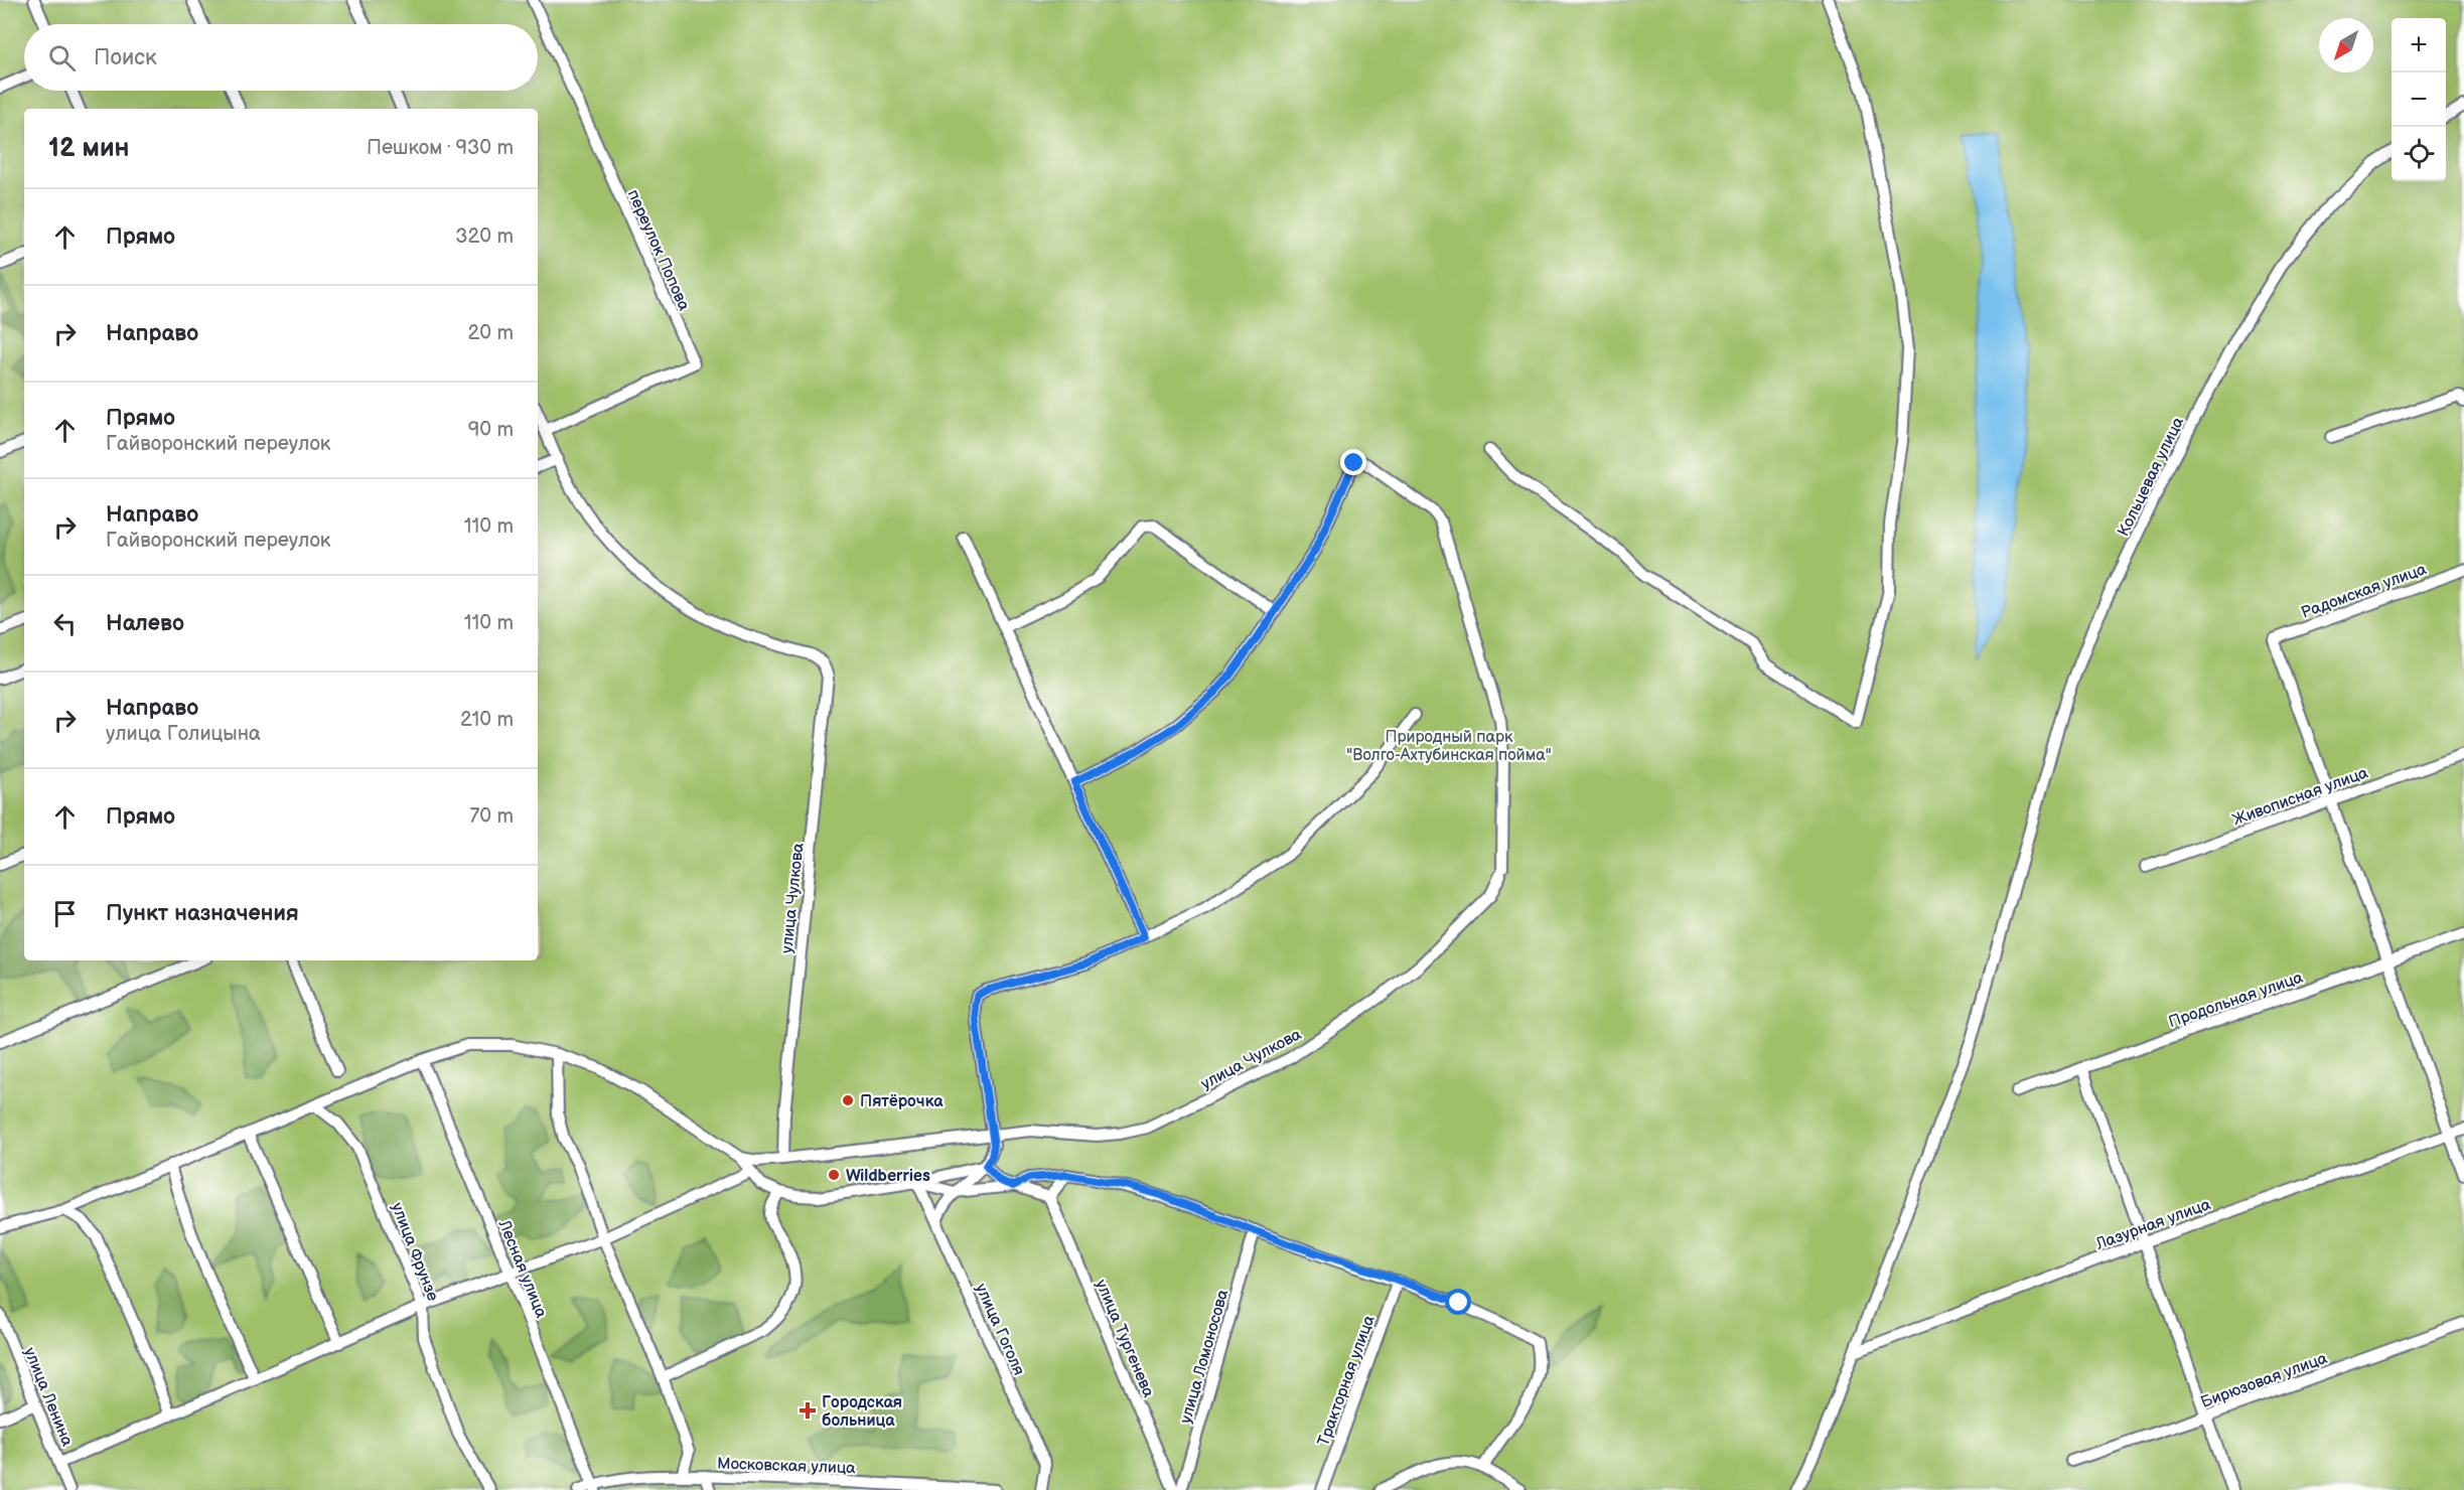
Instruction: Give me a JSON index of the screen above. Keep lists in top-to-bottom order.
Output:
{
  "streets": {
    "street": [
      "переулок Попова",
      "Кольцевая улица",
      "Радомская улица",
      "Живописная улица",
      "улица Чулкова",
      "Продольная улица",
      "Лазурная улица",
      "улица Фрунзе",
      "Лесная улица",
      "улица Гоголя",
      "улица Тургенева",
      "улица Ломоносова",
      "Бирюзовая улица",
      "Тракторная улица",
      "улица Ленина",
      "Московская улица"
    ]
  },
  "crossings": [
    ["Кольцевая улица", "Лазурная улица"],
    ["Радомская улица", "Живописная улица"],
    ["Лесная улица", "Московская улица"]
  ],
  "parks": ["Природный парк \"Волго-Ахтубинская пойма\""],
  "places": {
    "other": ["Пятёрочка", "Wildberries"],
    "health": ["Городская больница"]
  },
  "north": "bottom left",
  "page": {
    "map_buttons": ["+", "−"],
    "search": "Поиск",
    "heading": ["12 мин", "Пешком · 930 m"],
    "list": [
      ["Прямо", "320 m"],
      ["Направо", "20 m"],
      ["Прямо", "Гайворонский переулок", "90 m"],
      ["Направо", "Гайворонский переулок", "110 m"],
      ["Налево", "110 m"],
      ["Направо", "улица Голицына", "210 m"],
      ["Прямо", "70 m"],
      "Пункт назначения"
    ]
  }
}
